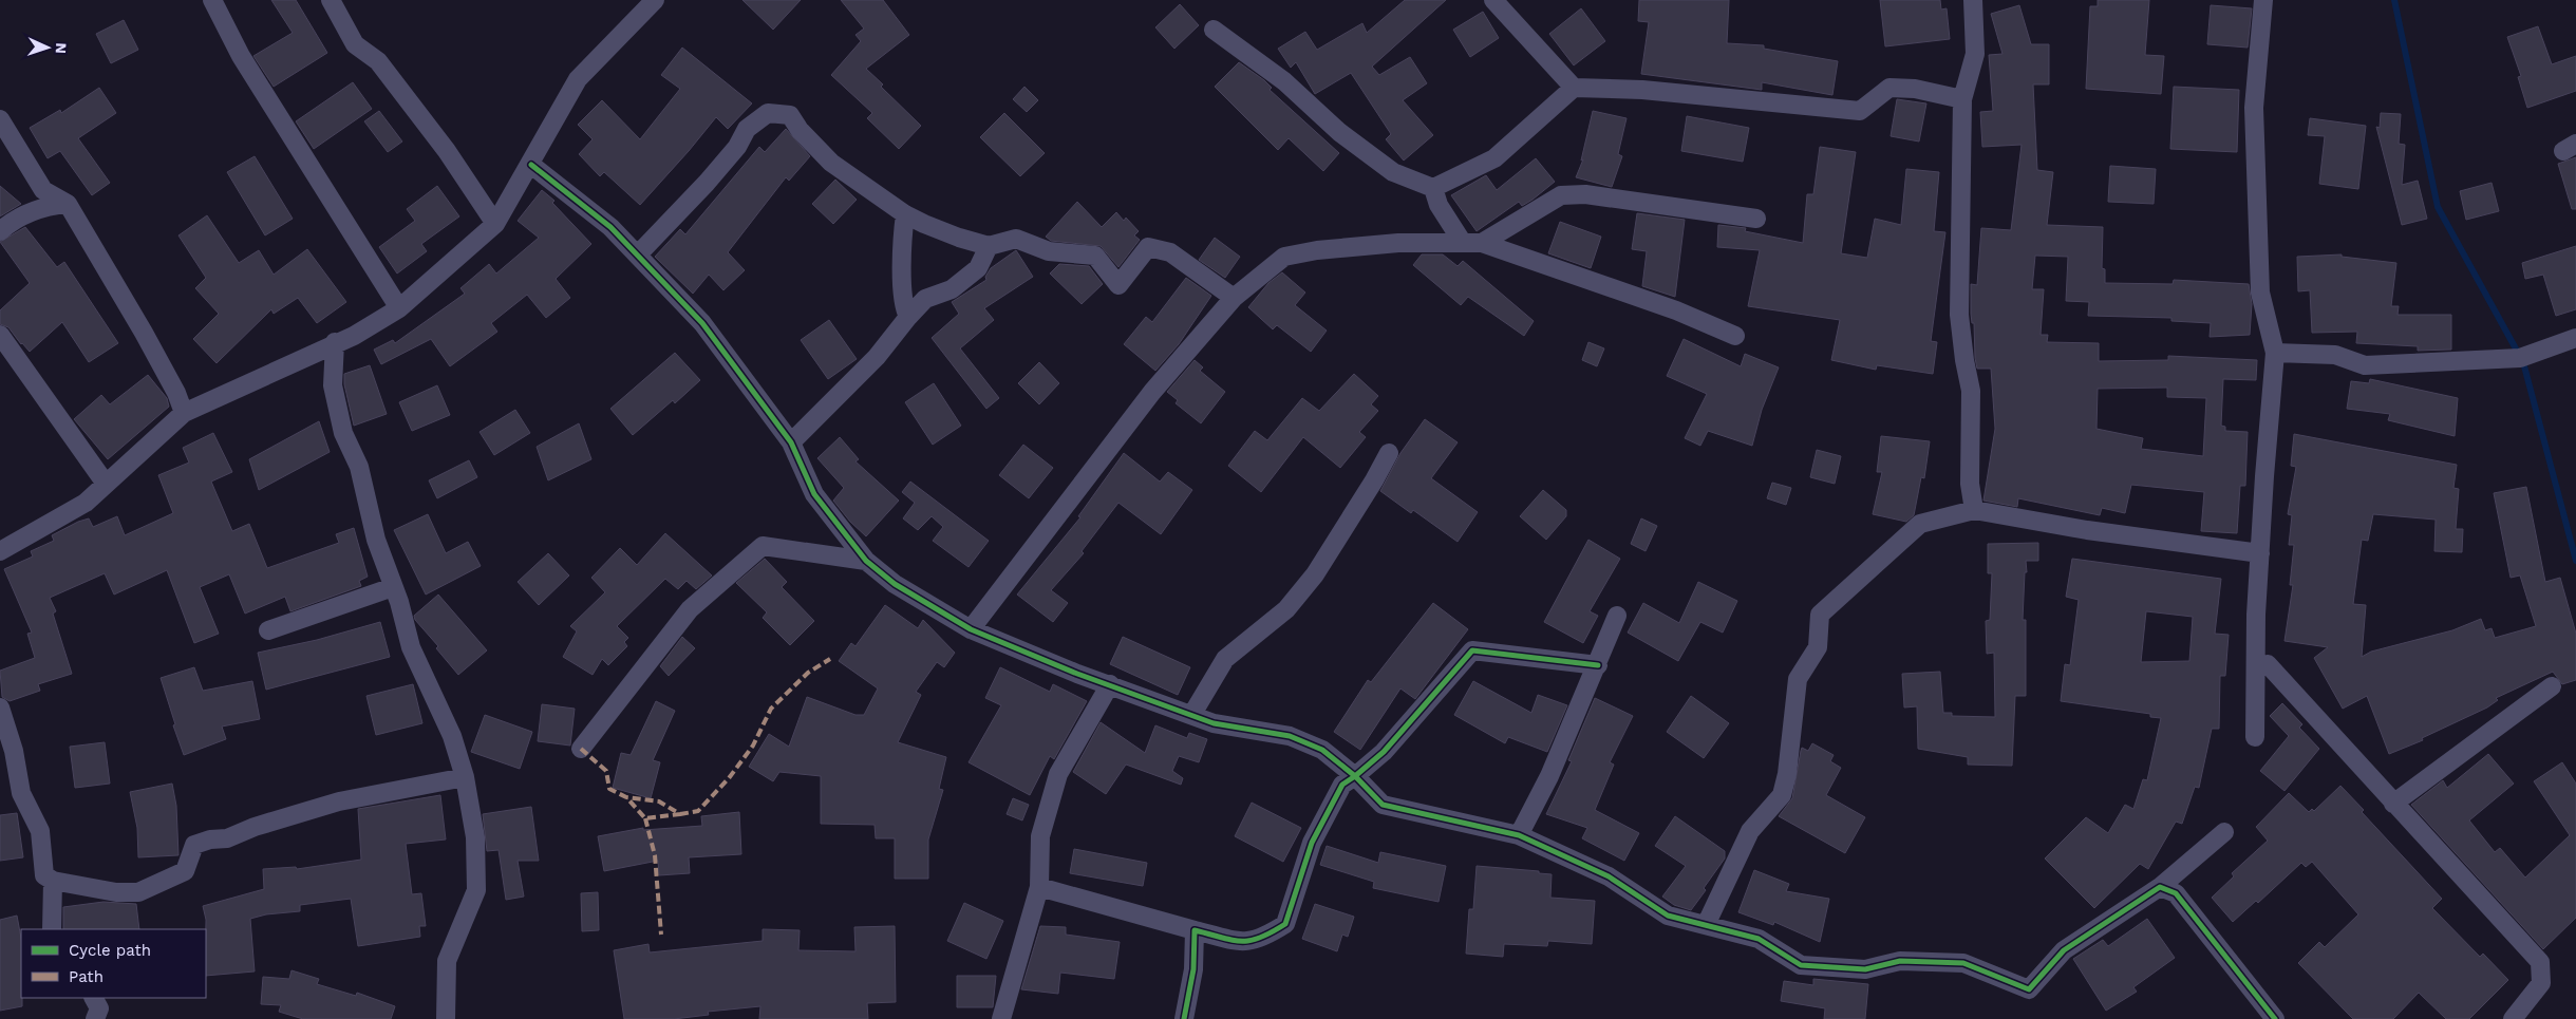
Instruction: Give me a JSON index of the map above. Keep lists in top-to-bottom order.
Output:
{
  "legend": ["Cycle path", "Path"],
  "north": "right"
}
